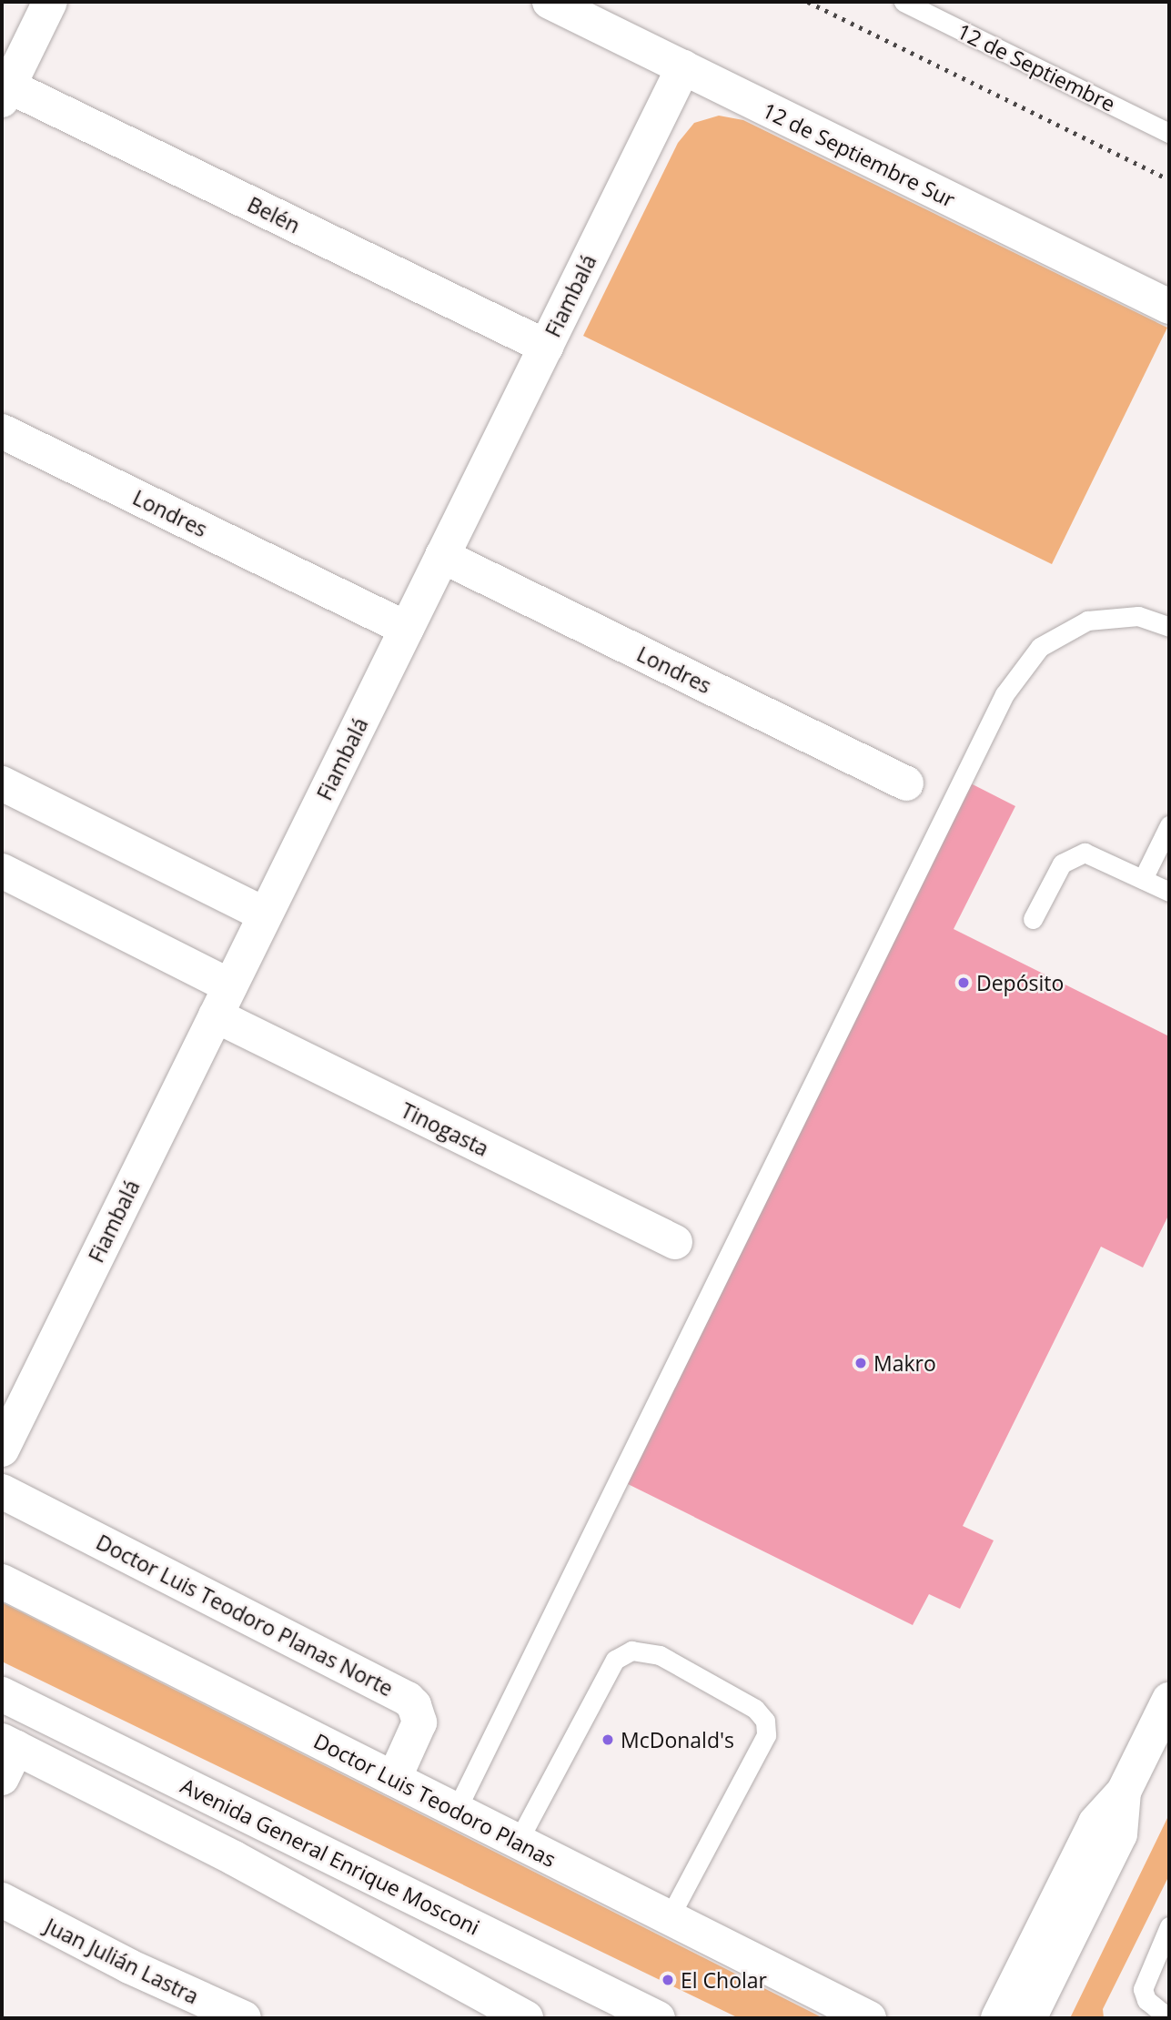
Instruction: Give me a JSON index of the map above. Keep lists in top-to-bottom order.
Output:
{
  "streets": {
    "main road": [
      "12 de Septiembre Sur",
      "Belén",
      "Fiambalá",
      "Londres",
      "Tinogasta",
      "Doctor Luis Teodoro Planas Norte",
      "Doctor Luis Teodoro Planas",
      "Avenida General Enrique Mosconi",
      "Juan Julián Lastra"
    ],
    "lane": ["12 de Septiembre"]
  },
  "crossings": [
    ["12 de Septiembre Sur", "Fiambalá"],
    ["Belén", "Fiambalá"],
    ["Fiambalá", "Londres"],
    ["Fiambalá", "Tinogasta"],
    ["Doctor Luis Teodoro Planas Norte", "Doctor Luis Teodoro Planas"]
  ],
  "places": [
    "Depósito",
    "Makro",
    "McDonald's",
    "El Cholar"
  ]
}
